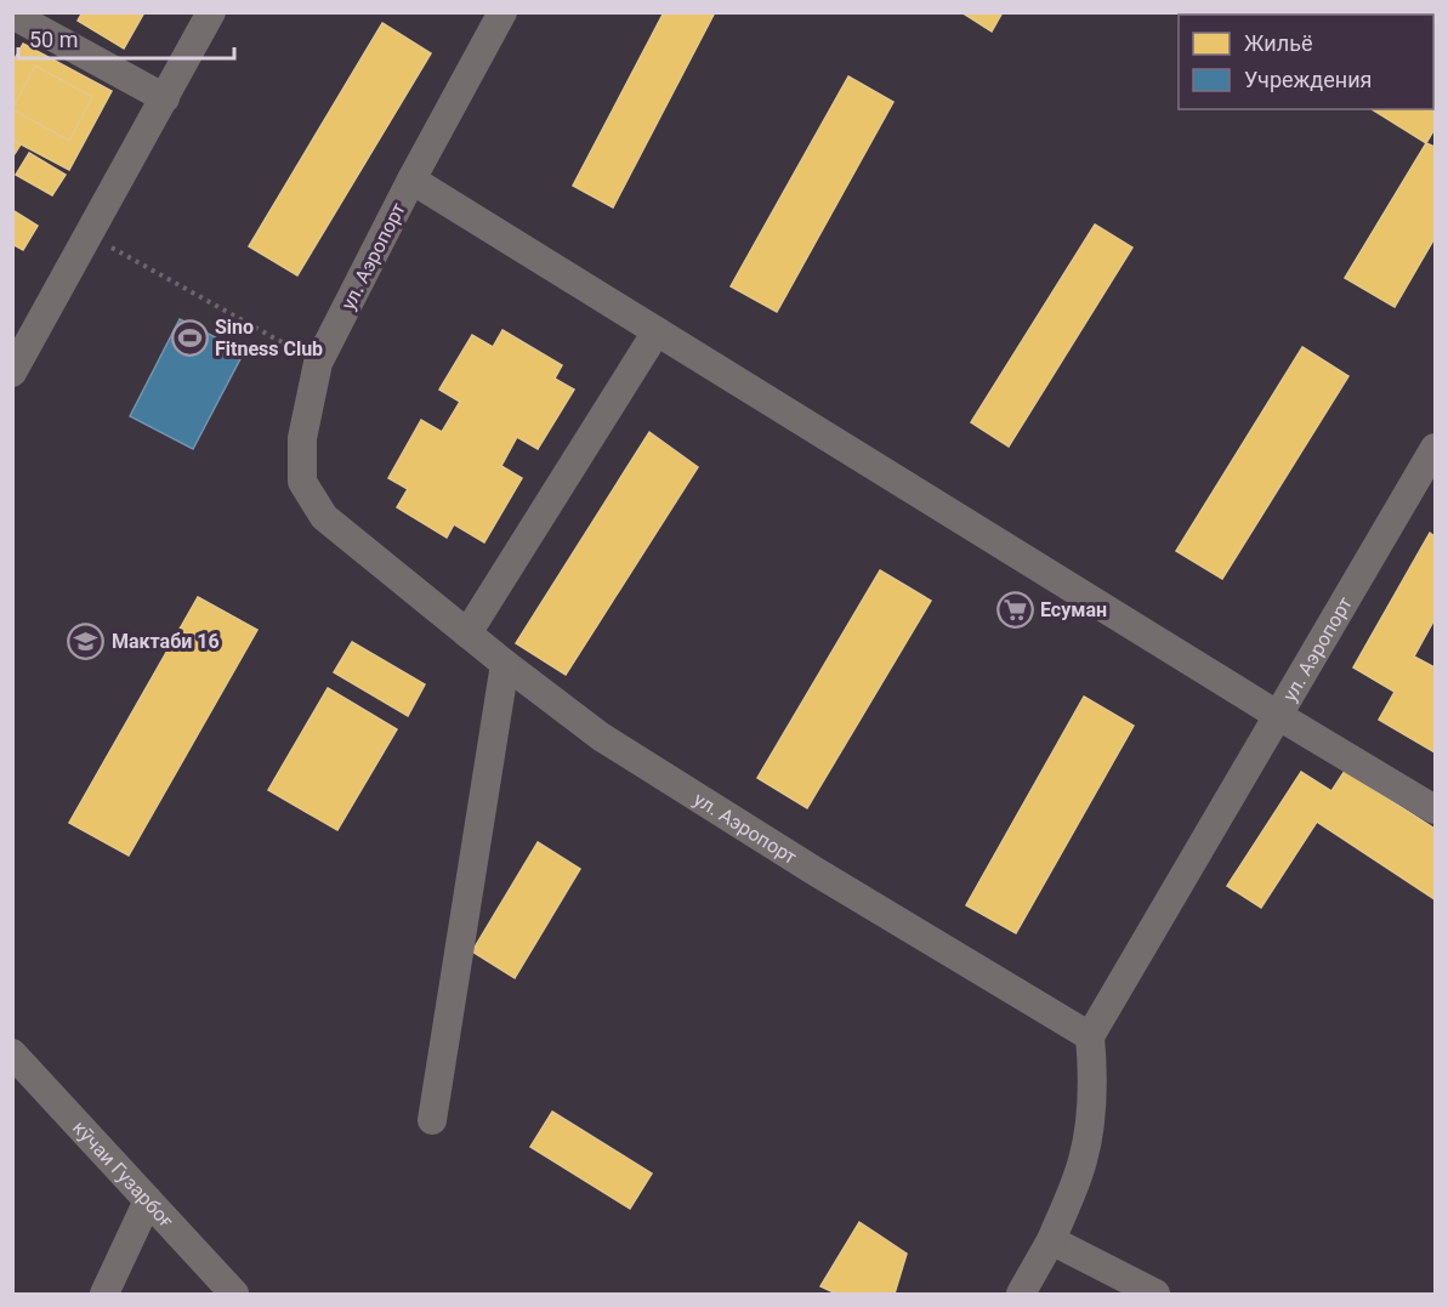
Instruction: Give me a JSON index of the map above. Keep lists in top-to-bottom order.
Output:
{
  "streets": {
    "street": ["ул. Аэропорт", "кӯчаи Гузарбоғ"]
  },
  "places": {
    "sports": ["Sino Fitness Club"],
    "supermarket": ["Есуман"],
    "school or university": ["Мактаби 16"]
  },
  "legend": ["Жильё", "Учреждения"],
  "scale_bar": "50 m"
}
